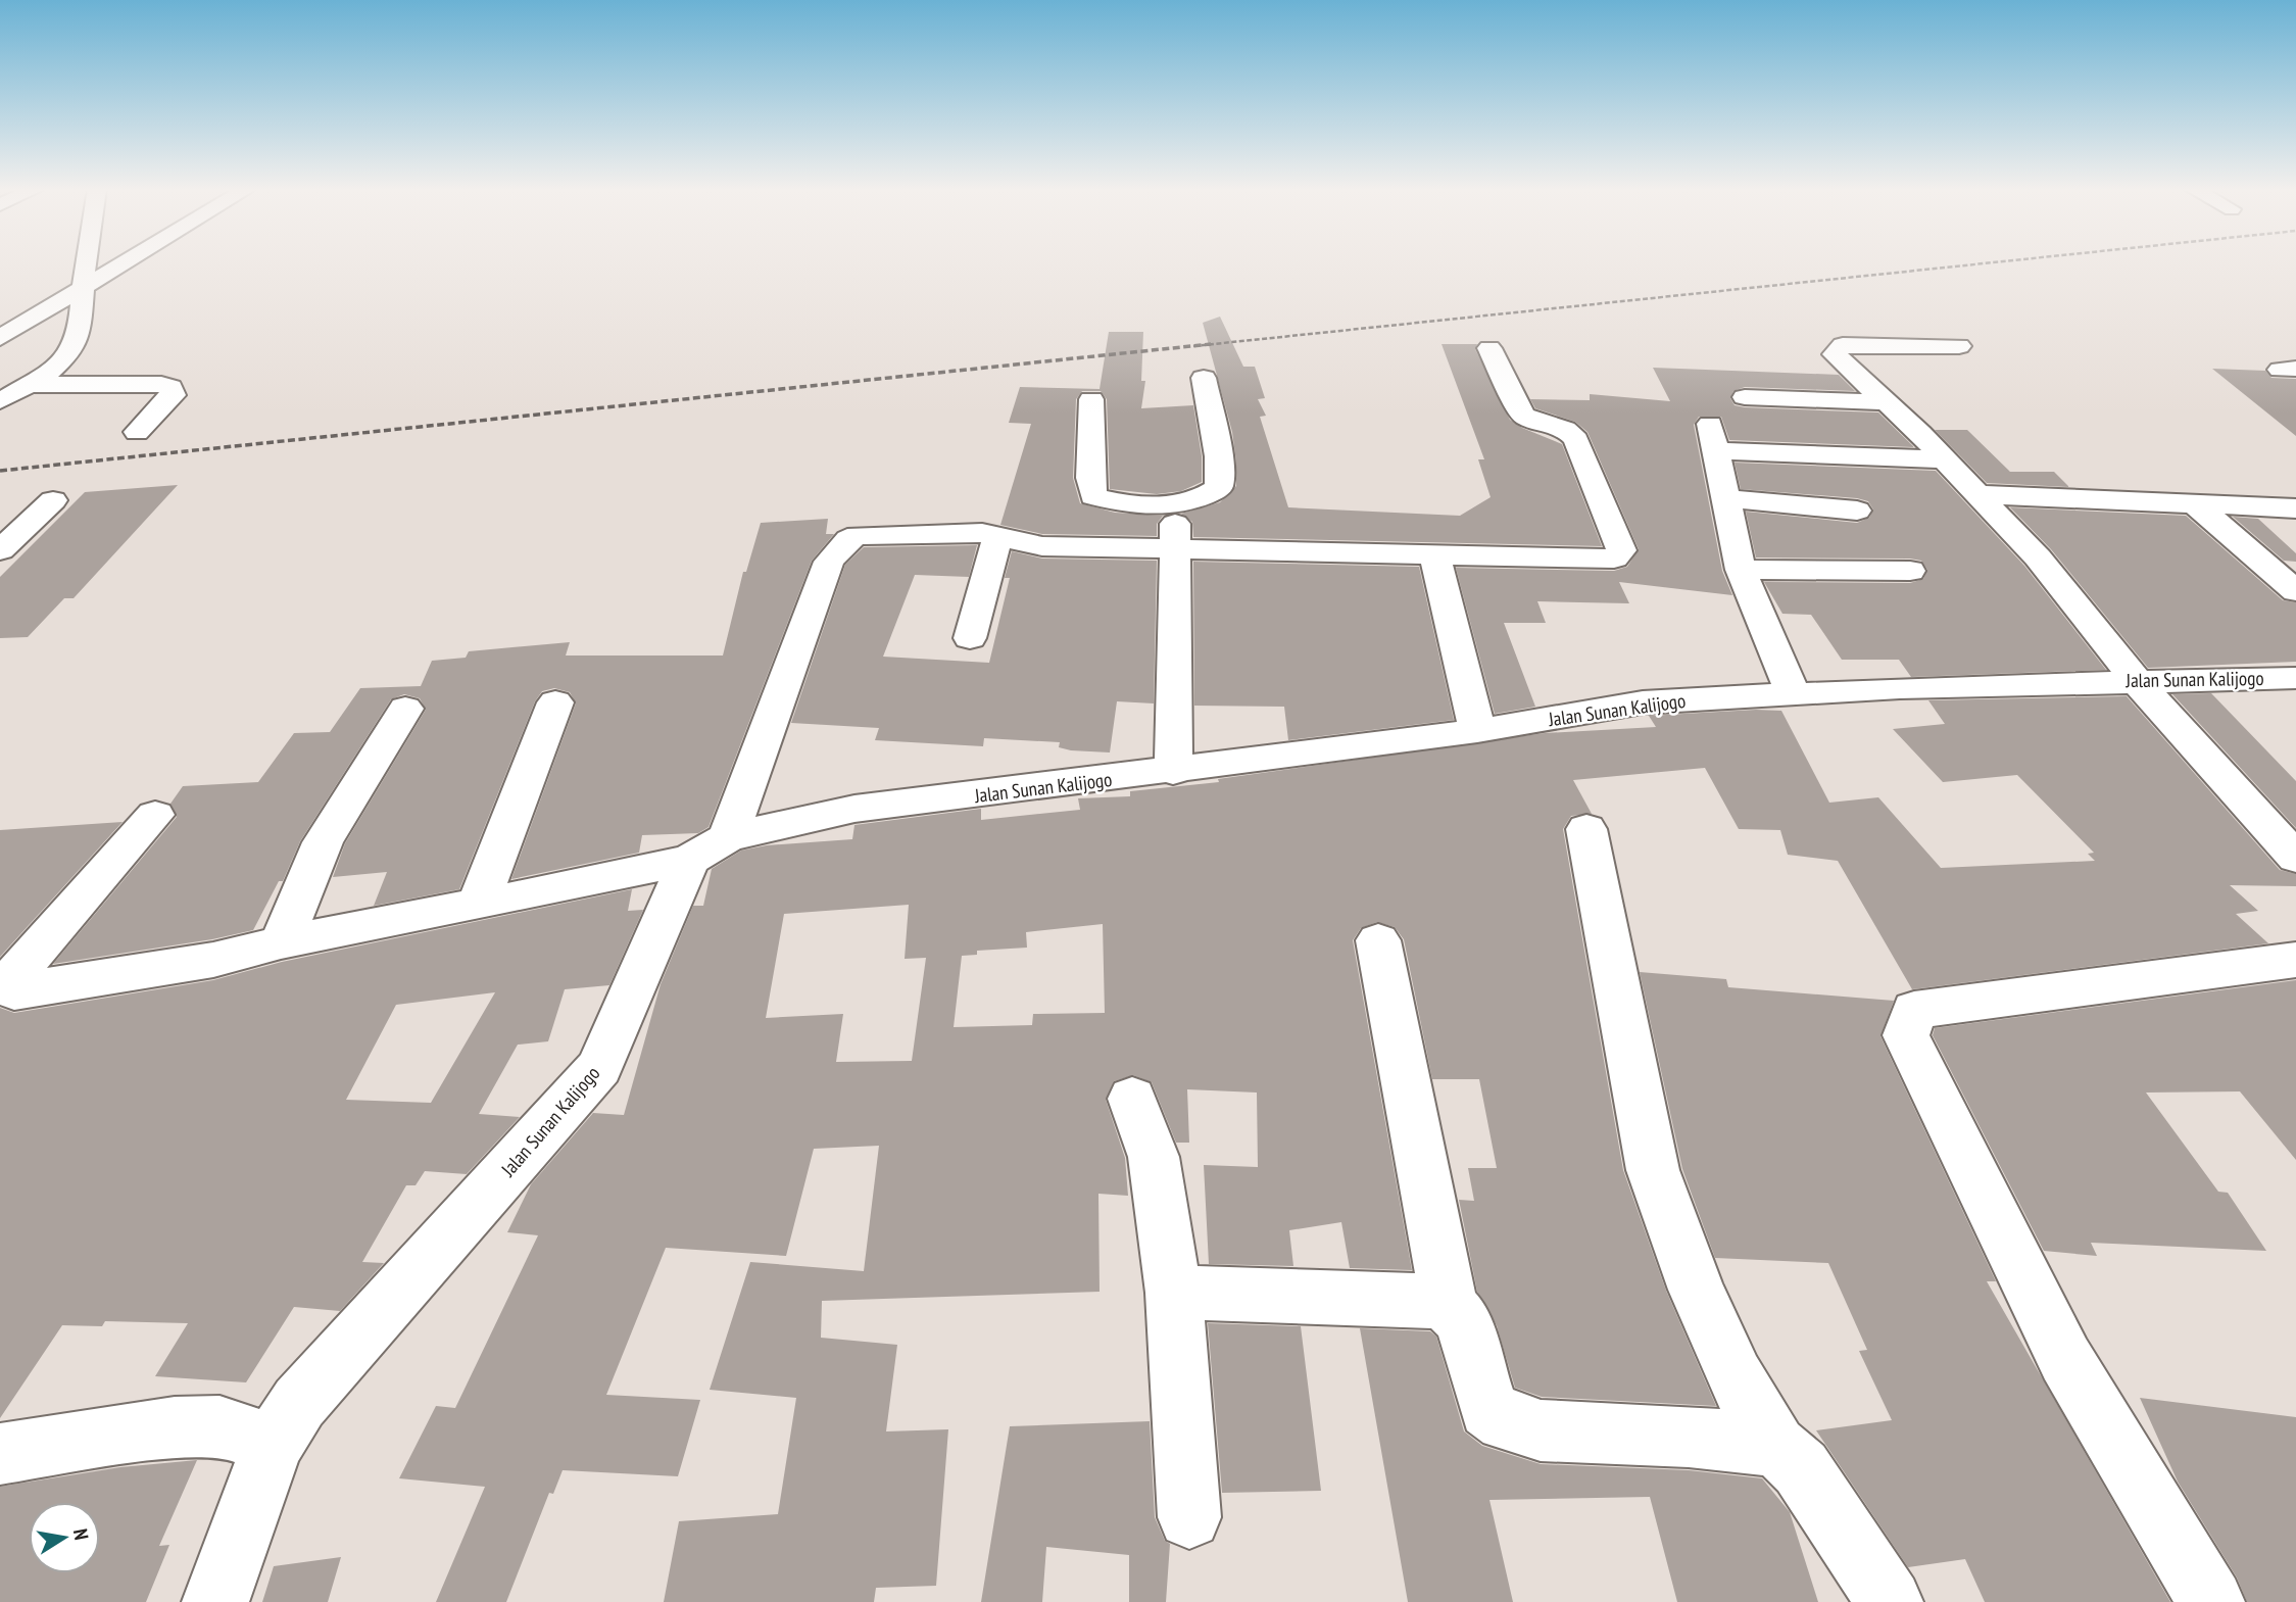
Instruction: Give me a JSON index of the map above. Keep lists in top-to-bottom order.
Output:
{
  "streets": {
    "street": ["Jalan Sunan Kalijogo"]
  },
  "north": "right"
}
